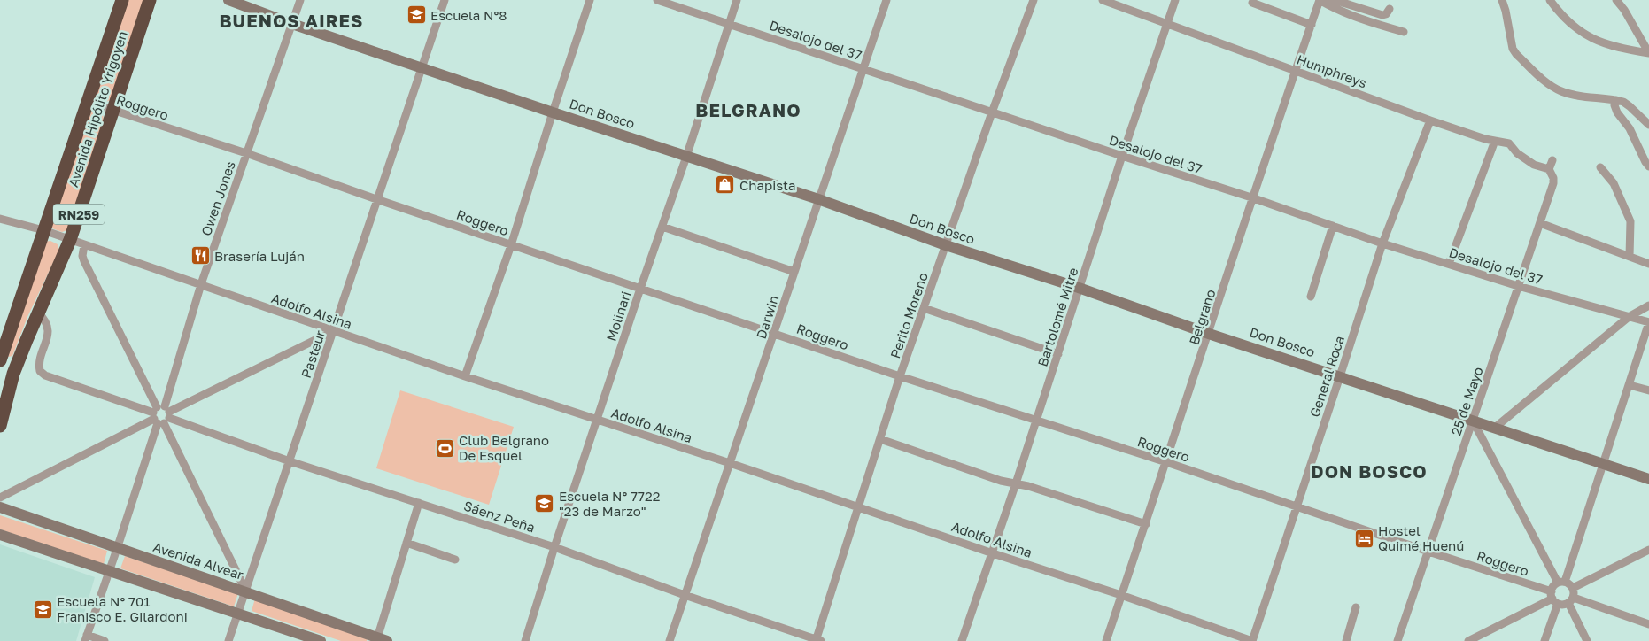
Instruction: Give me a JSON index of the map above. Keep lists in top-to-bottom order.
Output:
{
  "streets": {
    "highway": ["Avenida Hipólito Yrigoyen", "RN259"],
    "street": [
      "Desalojo del 37",
      "Humphreys",
      "Roggero",
      "Don Bosco",
      "Owen Jones",
      "Adolfo Alsina",
      "Perito Moreno",
      "Molinari",
      "Darwin",
      "Bartolomé Mitre",
      "Belgrano",
      "Pasteur",
      "General Roca",
      "25 de Mayo",
      "Sáenz Peña",
      "Avenida Alvear"
    ]
  },
  "crossings": [
    ["Desalojo del 37", "Perito Moreno"],
    ["Desalojo del 37", "Molinari"],
    ["Desalojo del 37", "Darwin"],
    ["Desalojo del 37", "Bartolomé Mitre"],
    ["Desalojo del 37", "Belgrano"],
    ["Desalojo del 37", "General Roca"],
    ["Desalojo del 37", "25 de Mayo"],
    ["Humphreys", "Bartolomé Mitre"],
    ["Humphreys", "Belgrano"],
    ["Humphreys", "General Roca"],
    ["Humphreys", "25 de Mayo"],
    ["Roggero", "Avenida Hipólito Yrigoyen"],
    ["Roggero", "Owen Jones"],
    ["Roggero", "Perito Moreno"],
    ["Roggero", "Molinari"],
    ["Roggero", "Darwin"],
    ["Roggero", "Bartolomé Mitre"],
    ["Roggero", "Belgrano"],
    ["Roggero", "Pasteur"],
    ["Roggero", "General Roca"],
    ["Roggero", "25 de Mayo"],
    ["Avenida Hipólito Yrigoyen", "Adolfo Alsina"],
    ["Avenida Hipólito Yrigoyen", "Sáenz Peña"],
    ["Don Bosco", "Owen Jones"],
    ["Don Bosco", "Perito Moreno"],
    ["Don Bosco", "Molinari"],
    ["Don Bosco", "Darwin"],
    ["Don Bosco", "Bartolomé Mitre"],
    ["Don Bosco", "Belgrano"],
    ["Don Bosco", "Pasteur"],
    ["Don Bosco", "General Roca"],
    ["Don Bosco", "25 de Mayo"],
    ["Owen Jones", "Adolfo Alsina"],
    ["Owen Jones", "Sáenz Peña"],
    ["Owen Jones", "Avenida Alvear"],
    ["Adolfo Alsina", "Perito Moreno"],
    ["Adolfo Alsina", "Molinari"],
    ["Adolfo Alsina", "Darwin"],
    ["Adolfo Alsina", "Bartolomé Mitre"],
    ["Adolfo Alsina", "Belgrano"],
    ["Adolfo Alsina", "Pasteur"],
    ["Adolfo Alsina", "General Roca"],
    ["Perito Moreno", "Sáenz Peña"],
    ["Molinari", "Sáenz Peña"],
    ["Darwin", "Sáenz Peña"],
    ["Pasteur", "Sáenz Peña"],
    ["Pasteur", "Avenida Alvear"]
  ],
  "districts": ["BUENOS AIRES", "BELGRANO", "DON BOSCO"],
  "places": {
    "school or university": ["Escuela N°8", "Escuela N° 7722 \"23 de Marzo\"", "Escuela N° 701 Franisco E. Gilardoni"],
    "shop": ["Chapista"],
    "restaurant": ["Brasería Luján"],
    "sports": ["Club Belgrano De Esquel"],
    "hotel": ["Hostel Quimé Huenú"]
  }
}
